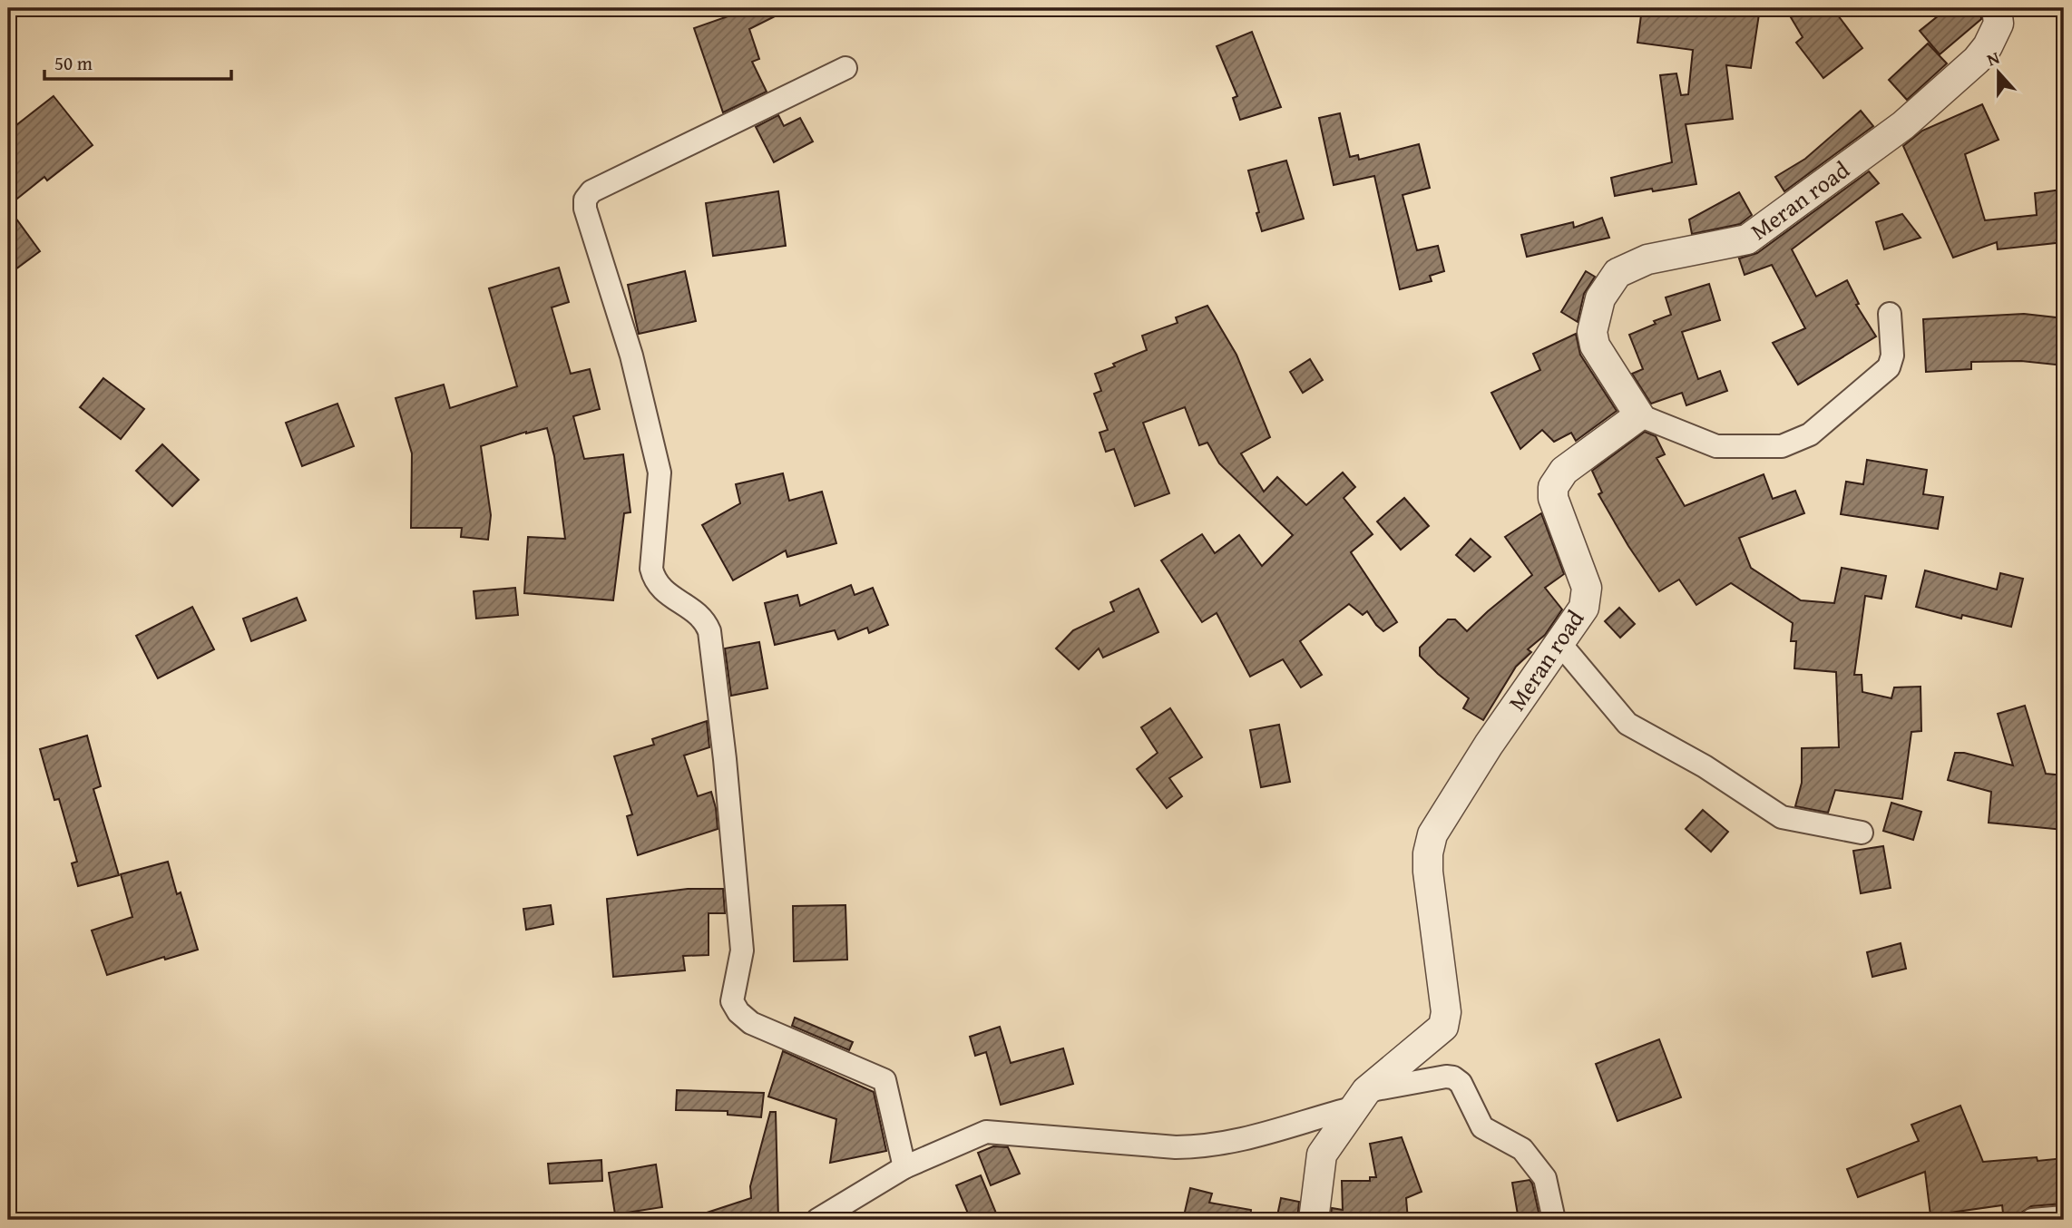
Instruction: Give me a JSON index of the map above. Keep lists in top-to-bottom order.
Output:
{
  "streets": {
    "street": ["Meran road"]
  },
  "scale_bar": "50 m",
  "north": "top"
}
